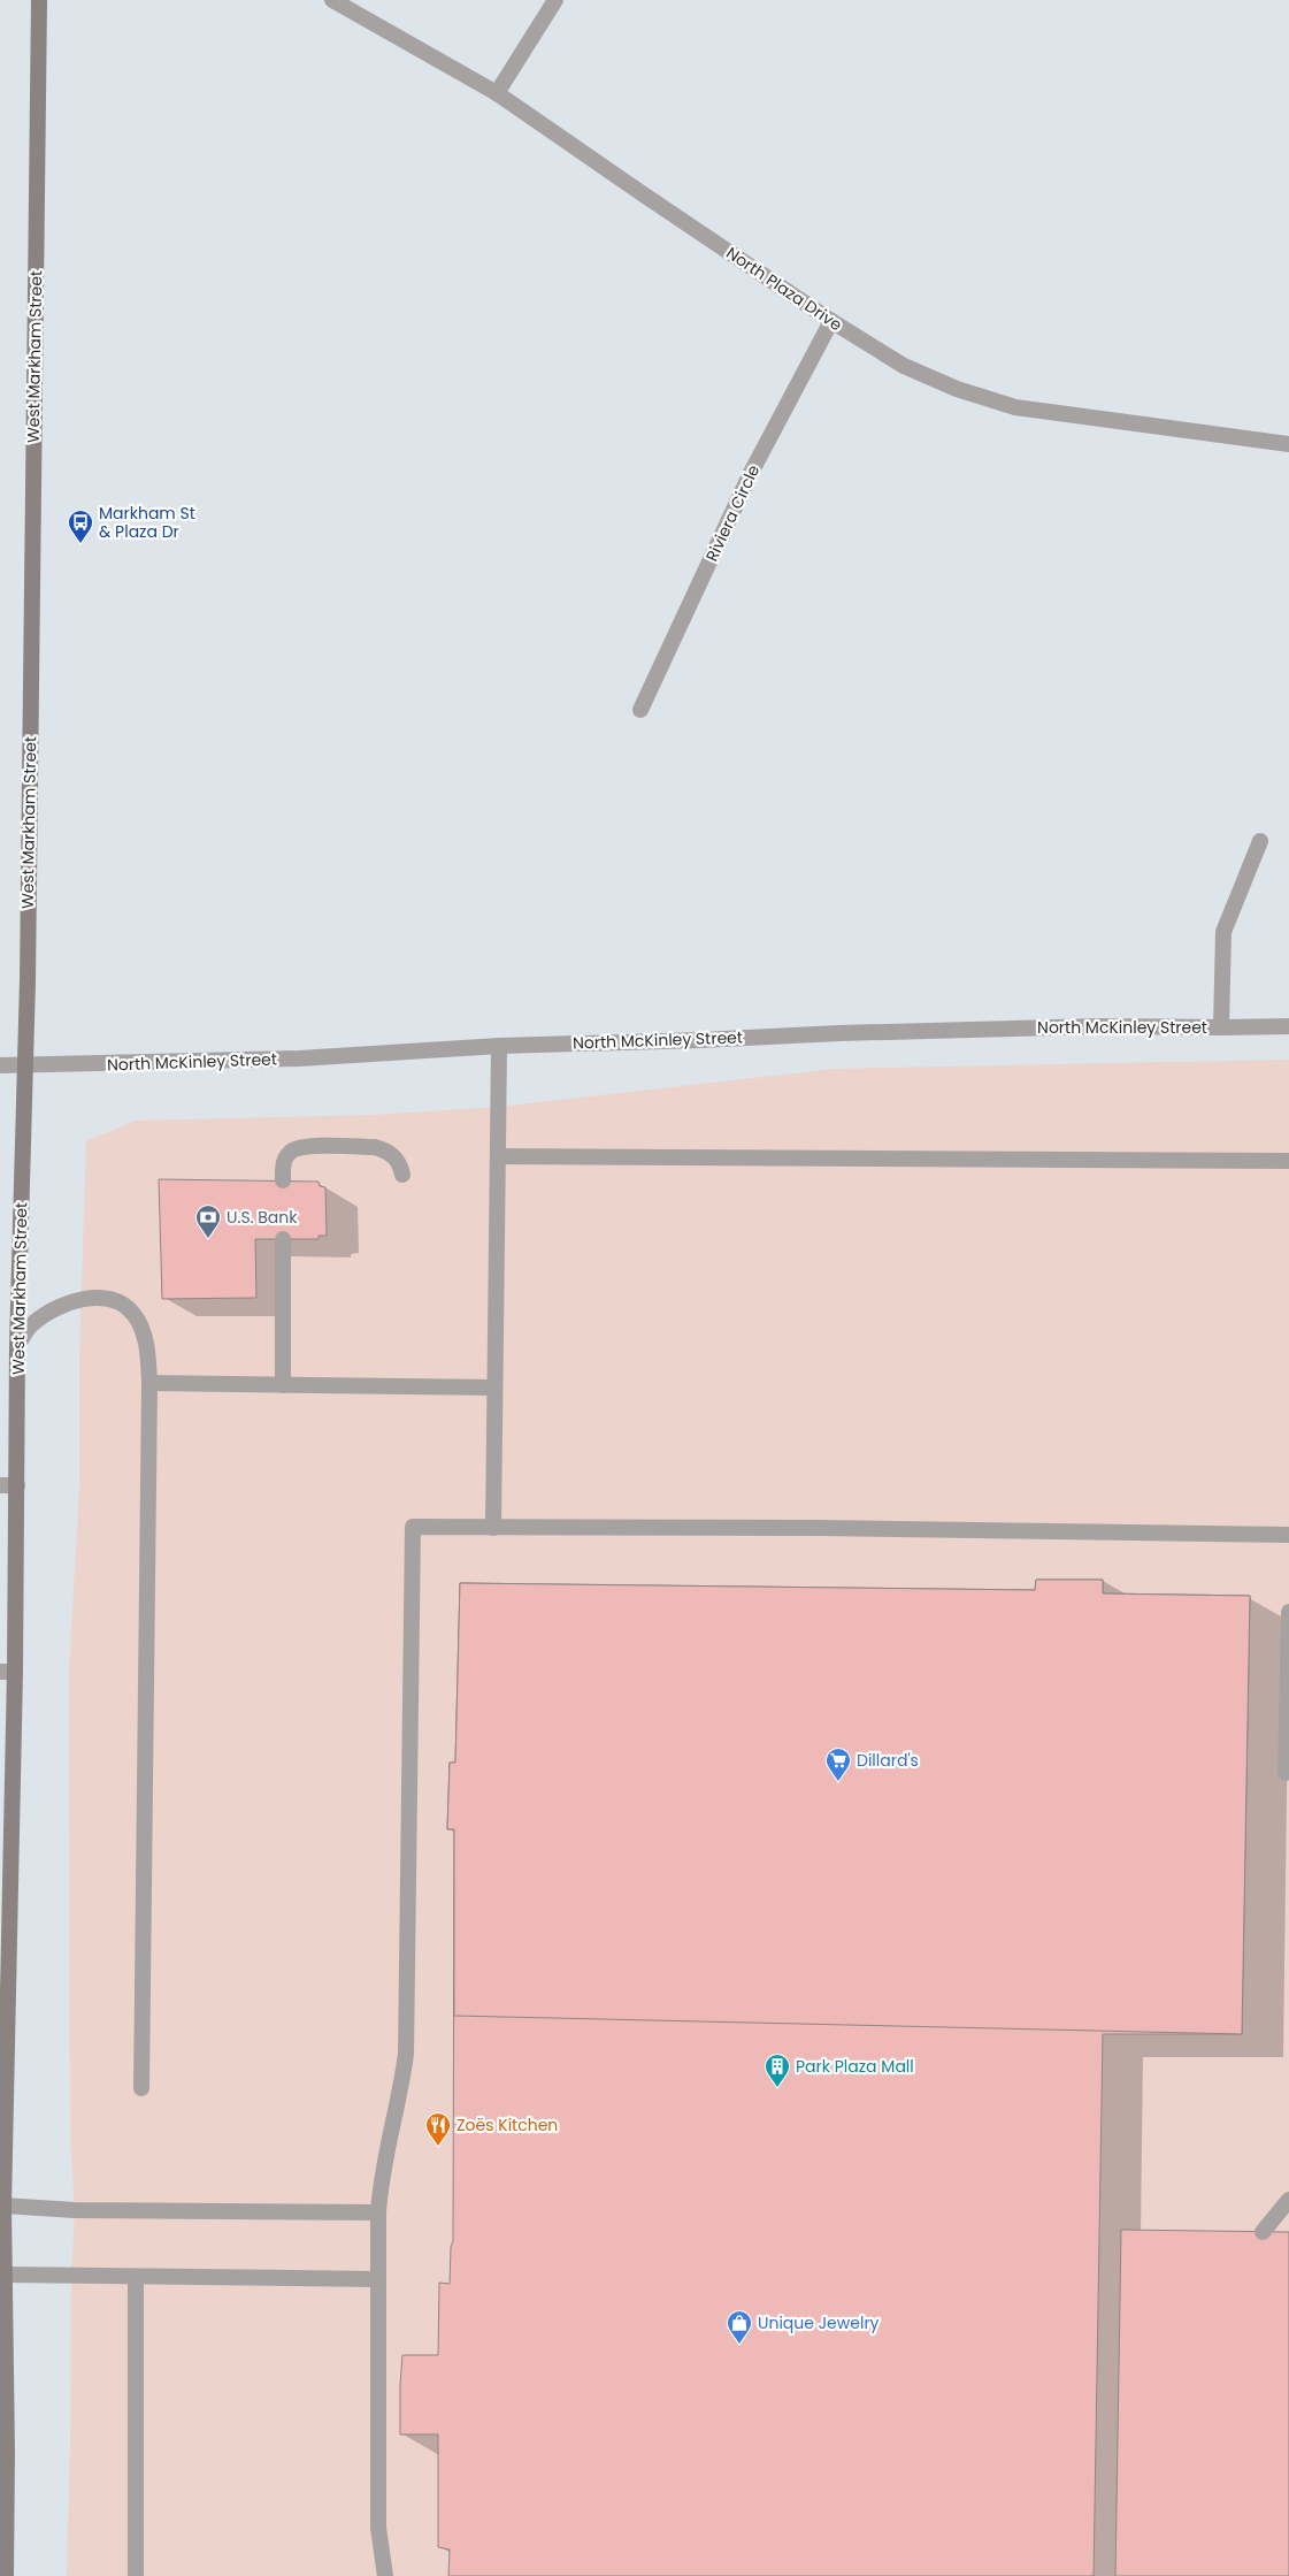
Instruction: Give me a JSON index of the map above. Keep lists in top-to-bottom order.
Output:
{
  "streets": {
    "main road": ["West Markham Street"],
    "street": ["North Plaza Drive", "Riviera Circle", "North McKinley Street"]
  },
  "crossings": [
    ["North Plaza Drive", "Riviera Circle"],
    ["West Markham Street", "North McKinley Street"]
  ],
  "places": {
    "bus stop": ["Markham St & Plaza Dr"],
    "bank": ["U.S. Bank"],
    "supermarket": ["Dillard's"],
    "building": ["Park Plaza Mall"],
    "restaurant": ["Zoës Kitchen"],
    "shop": ["Unique Jewelry"]
  }
}
